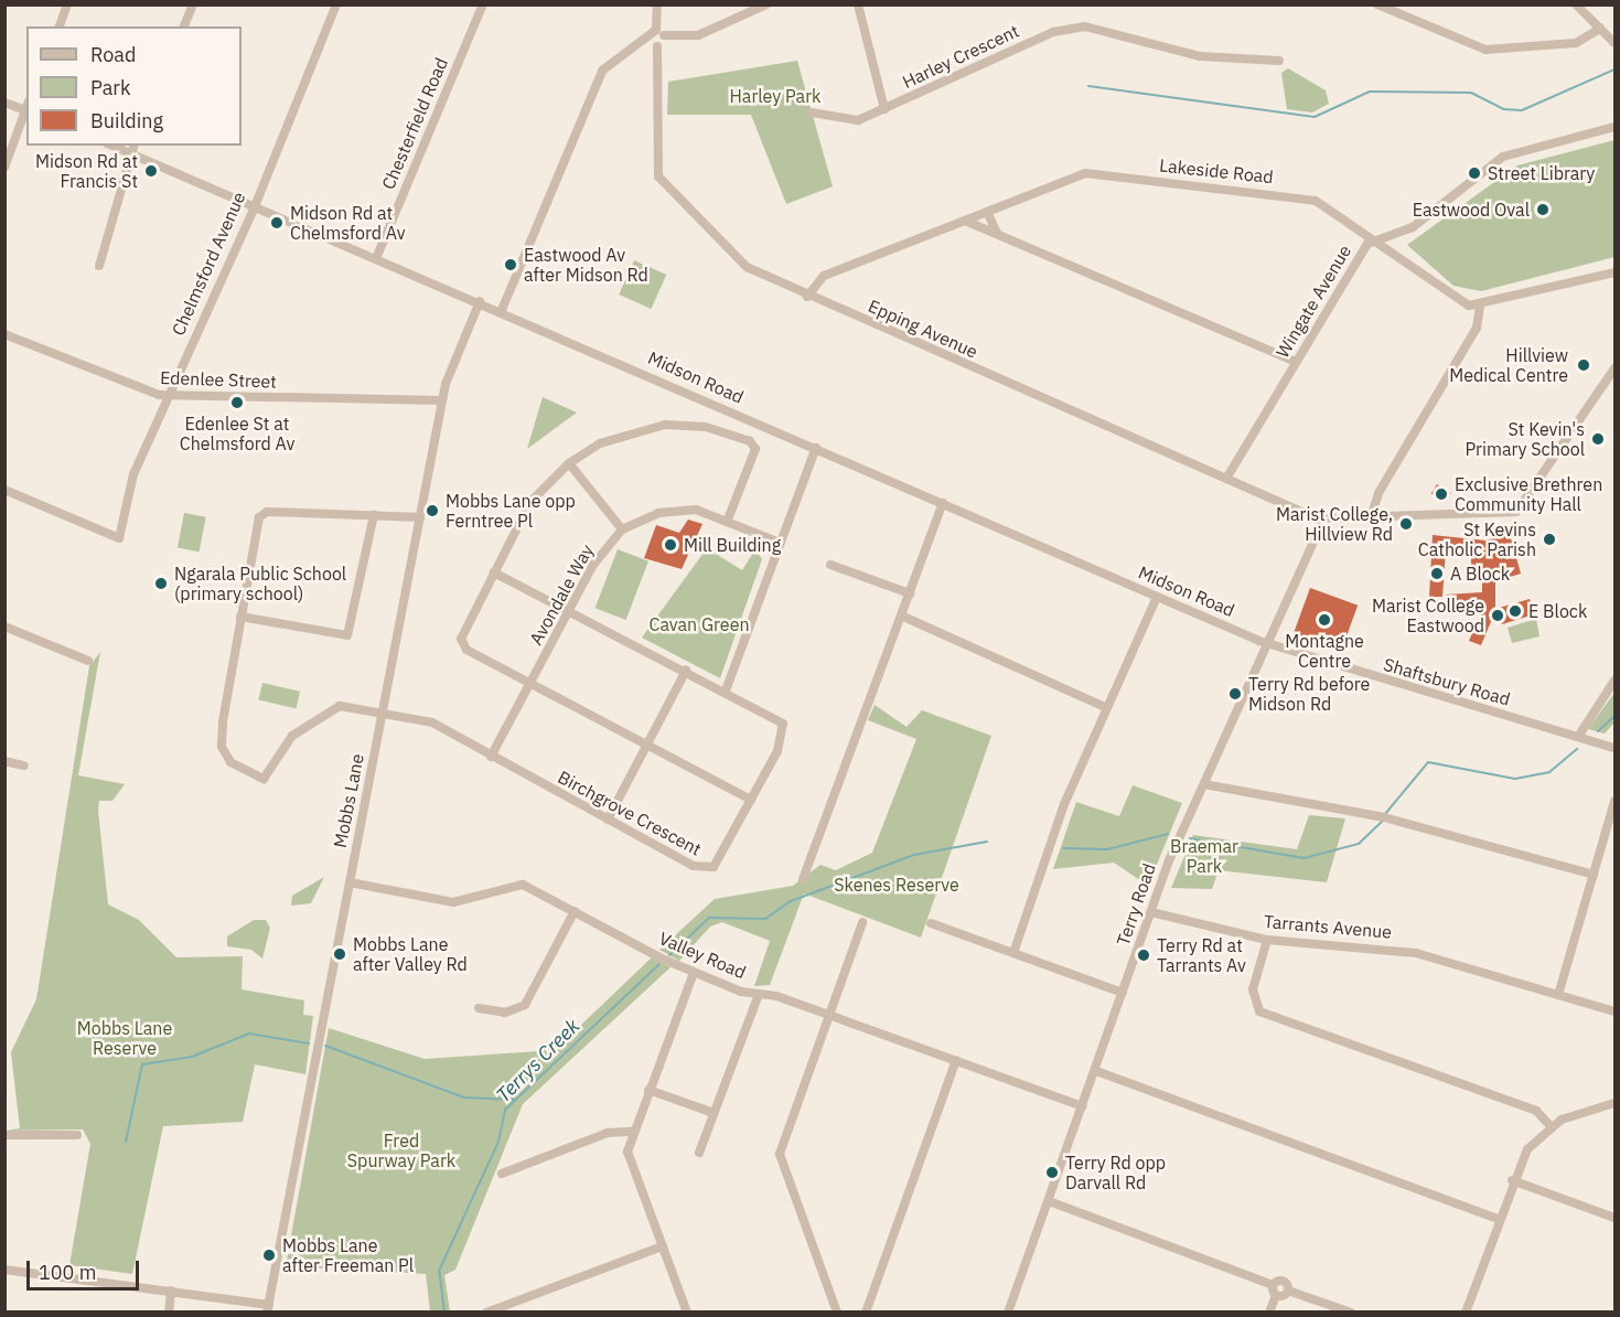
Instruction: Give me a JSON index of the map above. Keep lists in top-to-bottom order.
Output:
{
  "streets": {
    "street": [
      "Harley Crescent",
      "Chesterfield Road",
      "Lakeside Road",
      "Chelmsford Avenue",
      "Wingate Avenue",
      "Epping Avenue",
      "Midson Road",
      "Edenlee Street",
      "Avondale Way",
      "Shaftsbury Road",
      "Mobbs Lane",
      "Birchgrove Crescent",
      "Terry Road",
      "Tarrants Avenue",
      "Valley Road"
    ]
  },
  "crossings": [
    ["Chesterfield Road", "Midson Road"],
    ["Lakeside Road", "Wingate Avenue"],
    ["Lakeside Road", "Epping Avenue"],
    ["Chelmsford Avenue", "Midson Road"],
    ["Chelmsford Avenue", "Edenlee Street"],
    ["Wingate Avenue", "Epping Avenue"],
    ["Epping Avenue", "Terry Road"],
    ["Midson Road", "Shaftsbury Road"],
    ["Midson Road", "Mobbs Lane"],
    ["Midson Road", "Terry Road"],
    ["Edenlee Street", "Mobbs Lane"],
    ["Avondale Way", "Birchgrove Crescent"],
    ["Shaftsbury Road", "Terry Road"],
    ["Mobbs Lane", "Birchgrove Crescent"],
    ["Mobbs Lane", "Valley Road"],
    ["Terry Road", "Tarrants Avenue"],
    ["Terry Road", "Valley Road"]
  ],
  "water": ["Terrys Creek"],
  "parks": [
    "Harley Park",
    "Cavan Green",
    "Braemar Park",
    "Skenes Reserve",
    "Mobbs Lane Reserve",
    "Fred Spurway Park"
  ],
  "places": [
    "Midson Rd at Francis St",
    "Street Library",
    "Eastwood Oval",
    "Midson Rd at Chelmsford Av",
    "Eastwood Av after Midson Rd",
    "Hillview Medical Centre",
    "Edenlee St at Chelmsford Av",
    "St Kevin's Primary School",
    "Exclusive Brethren Community Hall",
    "Mobbs Lane opp Ferntree Pl",
    "Marist College, Hillview Rd",
    "St Kevins Catholic Parish",
    "Mill Building",
    "A Block",
    "Ngarala Public School (primary school)",
    "E Block",
    "Marist College Eastwood",
    "Montagne Centre",
    "Terry Rd before Midson Rd",
    "Mobbs Lane after Valley Rd",
    "Terry Rd at Tarrants Av",
    "Terry Rd opp Darvall Rd",
    "Mobbs Lane after Freeman Pl"
  ],
  "legend": ["Road", "Park", "Building"],
  "scale_bar": "100 m"
}
